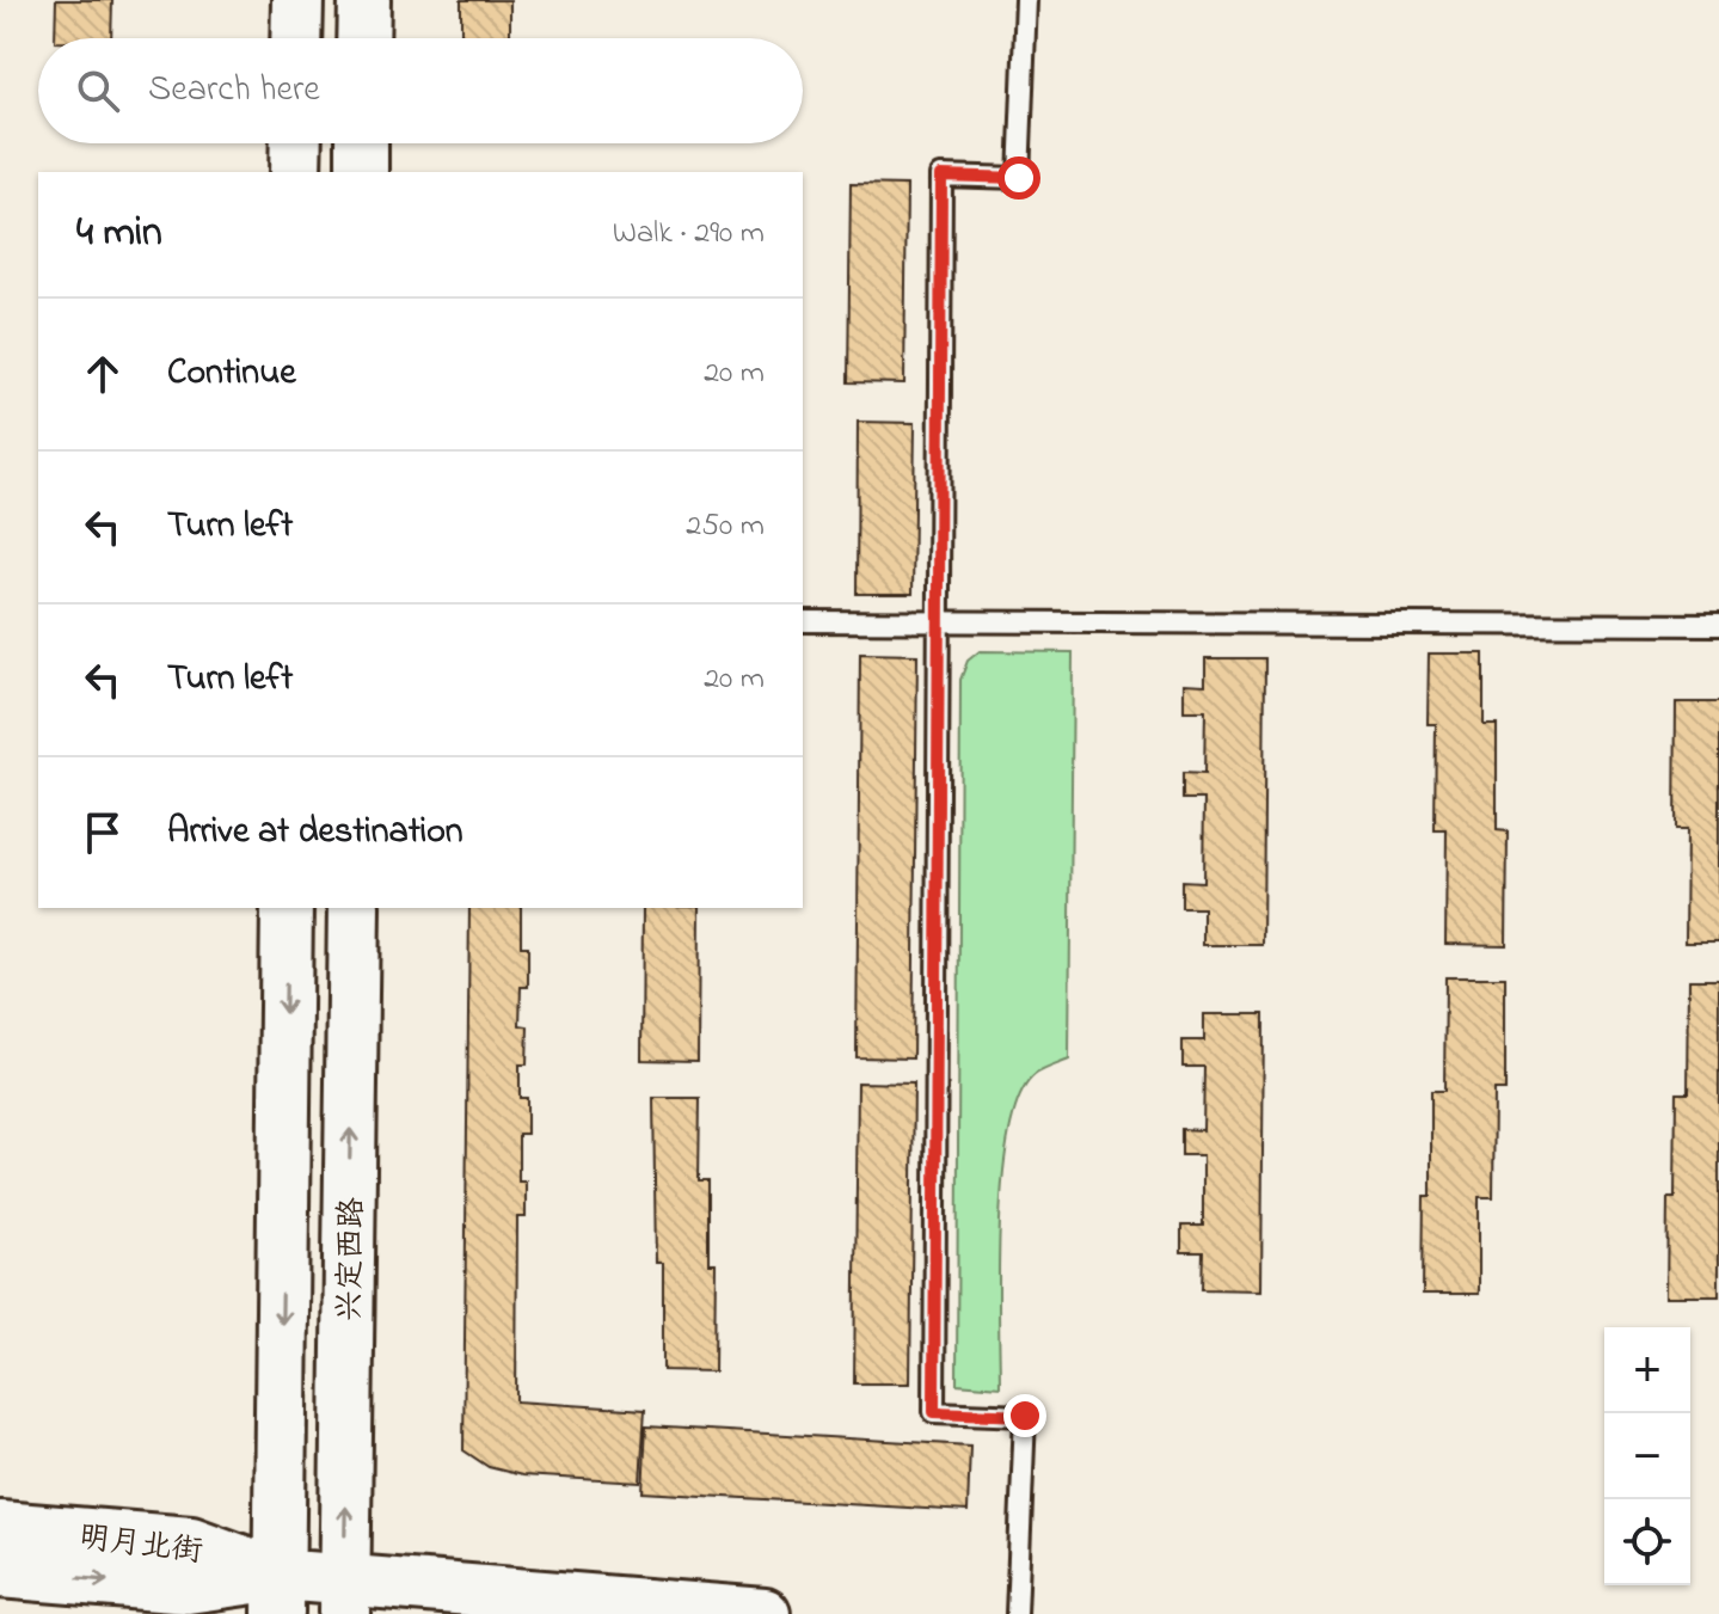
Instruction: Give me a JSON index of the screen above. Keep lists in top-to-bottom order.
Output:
{
  "streets": {
    "main road": ["兴定西路", "明月北街"]
  },
  "crossings": [
    ["兴定西路", "明月北街"]
  ],
  "page": {
    "search": "Search here",
    "heading": ["4 min", "Walk · 290 m"],
    "list": [
      ["Continue", "20 m"],
      ["Turn left", "250 m"],
      ["Turn left", "20 m"],
      "Arrive at destination"
    ],
    "map_buttons": ["+", "−"]
  }
}
